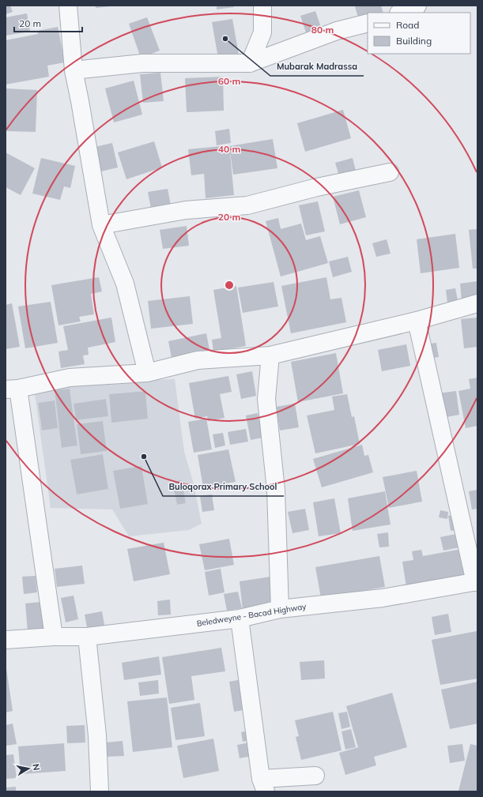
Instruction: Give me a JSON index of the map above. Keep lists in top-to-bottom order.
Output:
{
  "streets": {
    "street": ["Beledweyne - Bacad Highway"]
  },
  "places": ["Mubarak Madrassa", "Buloqorax Primary School"],
  "legend": ["Road", "Building"],
  "scale_bar": "20 m",
  "north": "right",
  "rings": [
    "80 m",
    "60 m",
    "40 m",
    "20 m"
  ]
}
